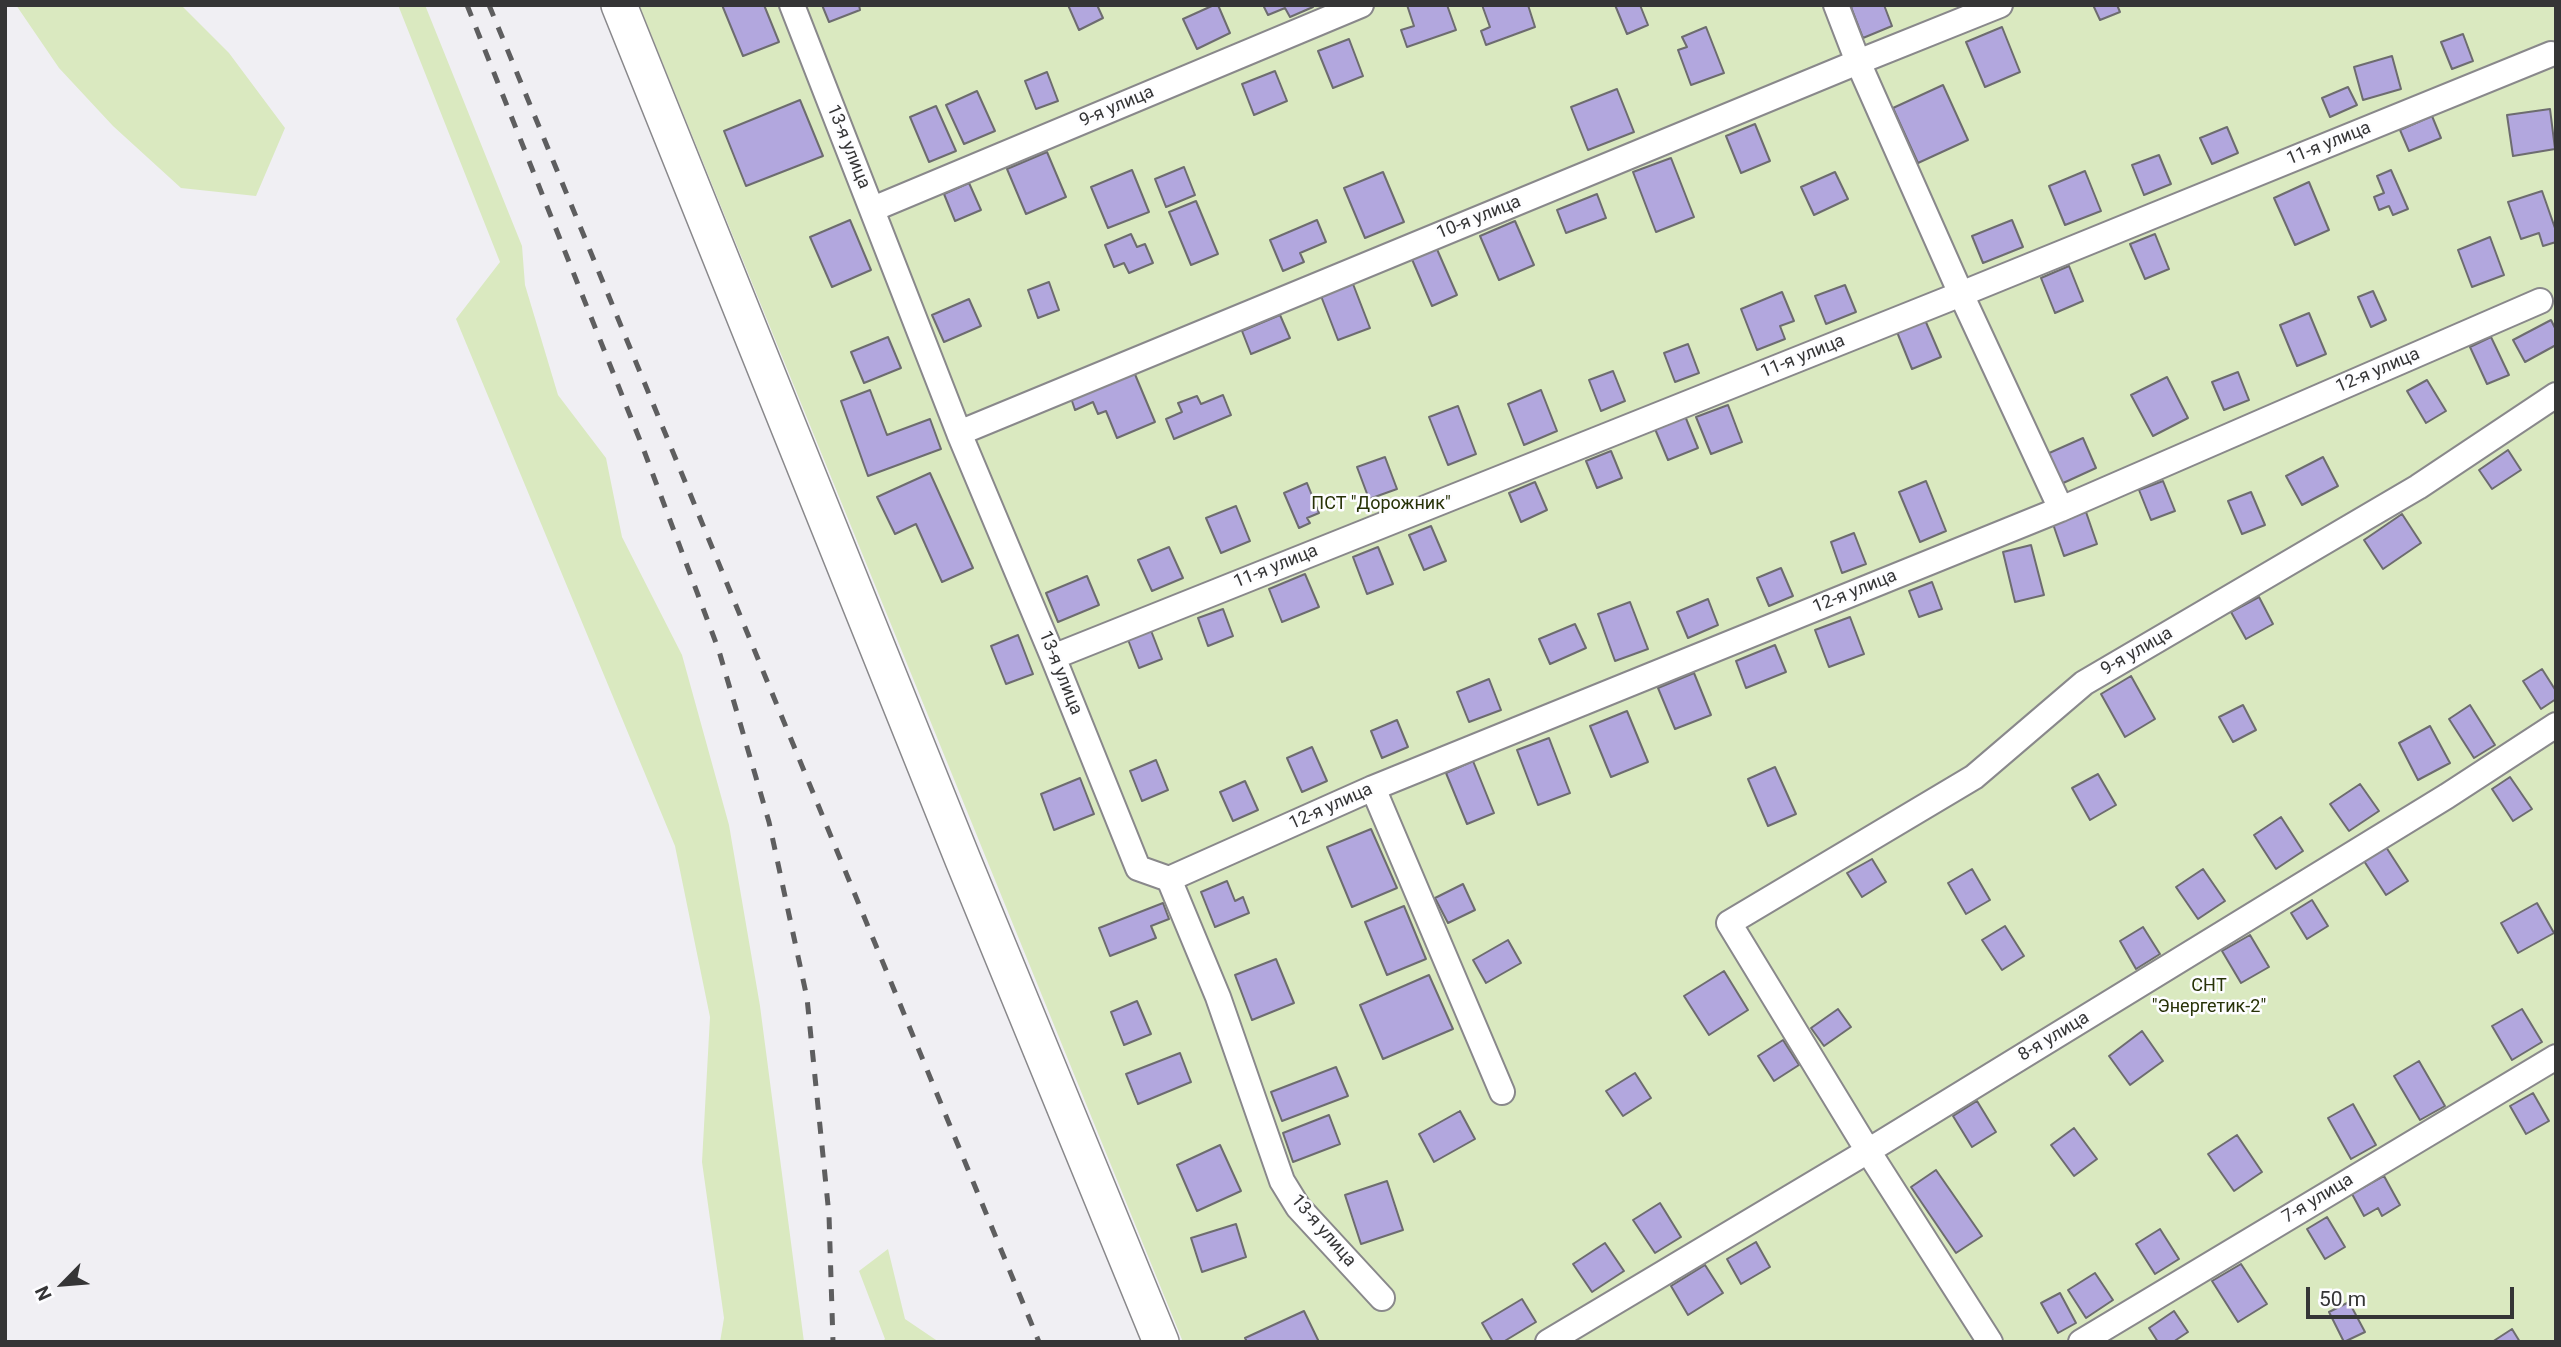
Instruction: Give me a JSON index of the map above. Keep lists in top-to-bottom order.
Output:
{
  "streets": {
    "street": [
      "9-я улица",
      "11-я улица",
      "13-я улица",
      "10-я улица",
      "12-я улица",
      "8-я улица",
      "7-я улица"
    ]
  },
  "crossings": [
    ["9-я улица", "13-я улица"],
    ["9-я улица", "8-я улица"],
    ["11-я улица", "13-я улица"],
    ["13-я улица", "10-я улица"],
    ["13-я улица", "12-я улица"]
  ],
  "parks": ["ПСТ \"Дорожник\"", "СHТ \"Энергетик-2\""],
  "scale_bar": "50 m",
  "north": "bottom left"
}
